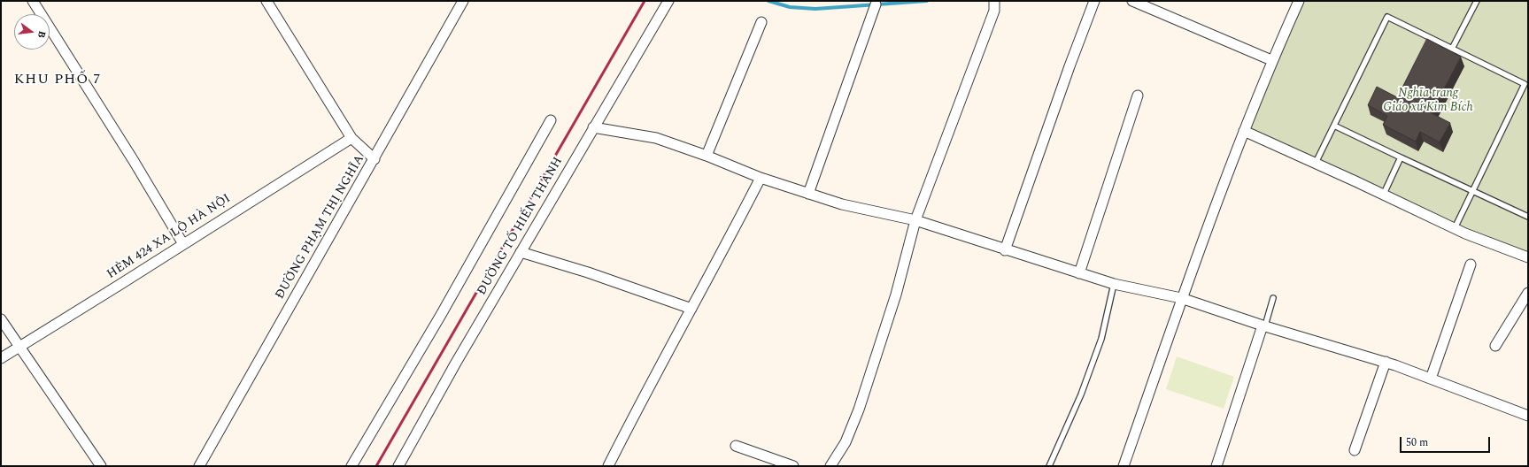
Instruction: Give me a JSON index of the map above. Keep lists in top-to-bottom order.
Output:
{
  "streets": {
    "street": ["ĐƯỜNG TỐ HIẾN THÀNH", "ĐƯỜNG PHẠM THỊ NGHĨA", "HẺM 424 XA LỘ HÀ NỘI"]
  },
  "districts": ["KHU PHỐ 7"],
  "parks": ["Nghĩa trang Giáo xứ Kim Bích"],
  "scale_bar": "50 m",
  "north": "right"
}
